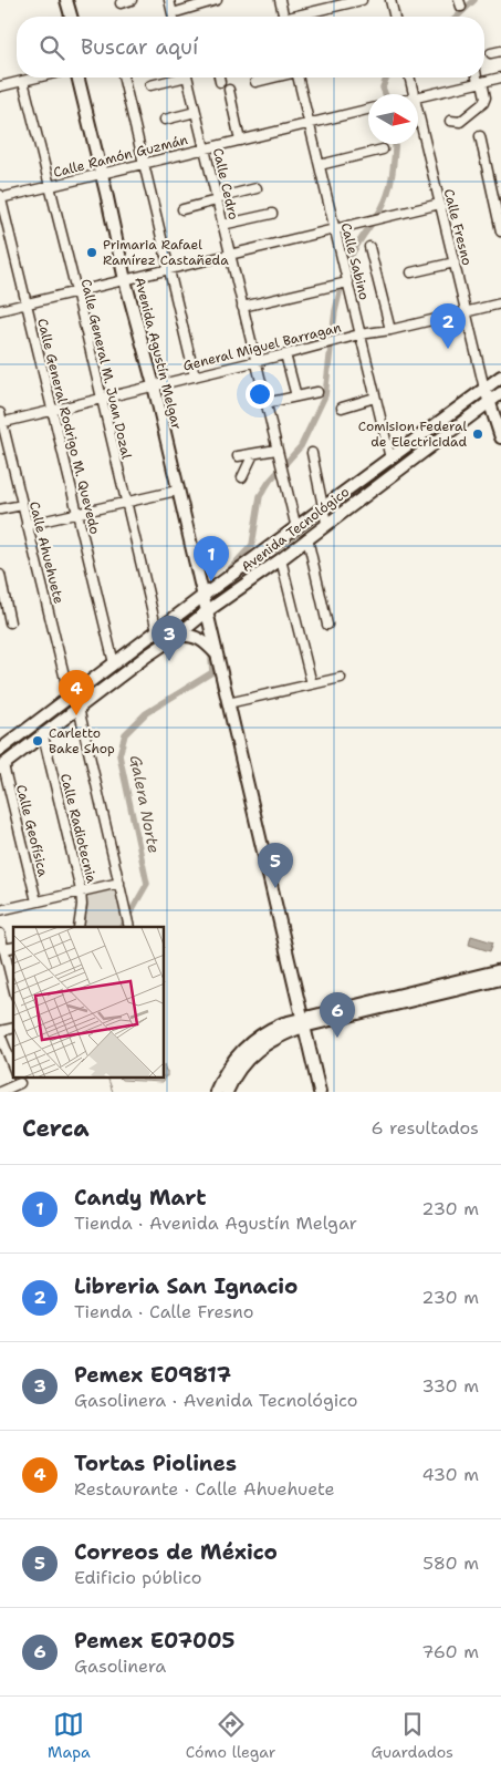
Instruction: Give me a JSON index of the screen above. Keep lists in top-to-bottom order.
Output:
{
  "streets": {
    "main road": ["Avenida Agustín Melgar", "Avenida Tecnológico"],
    "street": [
      "Calle Ramón Guzmán",
      "Calle Cedro",
      "Calle Fresno",
      "Calle Sabino",
      "General Miguel Barragan",
      "Calle General M. Juan Dozal",
      "Calle General Rodrigo M. Quevedo",
      "Calle Ahuehuete",
      "Calle Radiotecnia",
      "Calle Geofísica"
    ]
  },
  "crossings": [
    ["Calle Ramón Guzmán", "Calle Cedro"],
    ["Calle Ramón Guzmán", "Calle Sabino"],
    ["Calle Ramón Guzmán", "Avenida Agustín Melgar"],
    ["Calle Ramón Guzmán", "Calle General M. Juan Dozal"],
    ["Calle Ramón Guzmán", "Calle General Rodrigo M. Quevedo"],
    ["Calle Cedro", "General Miguel Barragan"],
    ["Calle Cedro", "Avenida Tecnológico"],
    ["Calle Fresno", "General Miguel Barragan"],
    ["Calle Fresno", "Avenida Tecnológico"],
    ["Calle Sabino", "General Miguel Barragan"],
    ["Calle Sabino", "Avenida Tecnológico"],
    ["General Miguel Barragan", "Avenida Agustín Melgar"],
    ["General Miguel Barragan", "Calle General M. Juan Dozal"],
    ["General Miguel Barragan", "Calle General Rodrigo M. Quevedo"],
    ["General Miguel Barragan", "Calle Ahuehuete"],
    ["Avenida Agustín Melgar", "Avenida Tecnológico"],
    ["Calle General M. Juan Dozal", "Avenida Tecnológico"],
    ["Calle General Rodrigo M. Quevedo", "Avenida Tecnológico"],
    ["Avenida Tecnológico", "Calle Ahuehuete"],
    ["Avenida Tecnológico", "Calle Radiotecnia"],
    ["Avenida Tecnológico", "Calle Geofísica"]
  ],
  "water": ["Galera Norte"],
  "places": ["Primaria Rafael Ramírez Castañeda", "Comision Federal de Electricidad", "Carletto Bake Shop"],
  "north": "right",
  "page": {
    "search": "Buscar aquí",
    "pins": [
      "2",
      "1",
      "3",
      "4",
      "5",
      "6"
    ],
    "heading": ["Cerca", "6 resultados"],
    "list": [
      {
        "mark": "1",
        "name": "Candy Mart",
        "note": "Tienda · Avenida Agustín Melgar",
        "value": "230 m"
      },
      {
        "mark": "2",
        "name": "Libreria San Ignacio",
        "note": "Tienda · Calle Fresno",
        "value": "230 m"
      },
      {
        "mark": "3",
        "name": "Pemex E09817",
        "note": "Gasolinera · Avenida Tecnológico",
        "value": "330 m"
      },
      {
        "mark": "4",
        "name": "Tortas Piolines",
        "note": "Restaurante · Calle Ahuehuete",
        "value": "430 m"
      },
      {
        "mark": "5",
        "name": "Correos de México",
        "note": "Edificio público",
        "value": "580 m"
      },
      {
        "mark": "6",
        "name": "Pemex E07005",
        "note": "Gasolinera",
        "value": "760 m"
      }
    ],
    "nav": ["Mapa", "Cómo llegar", "Guardados"]
  }
}
